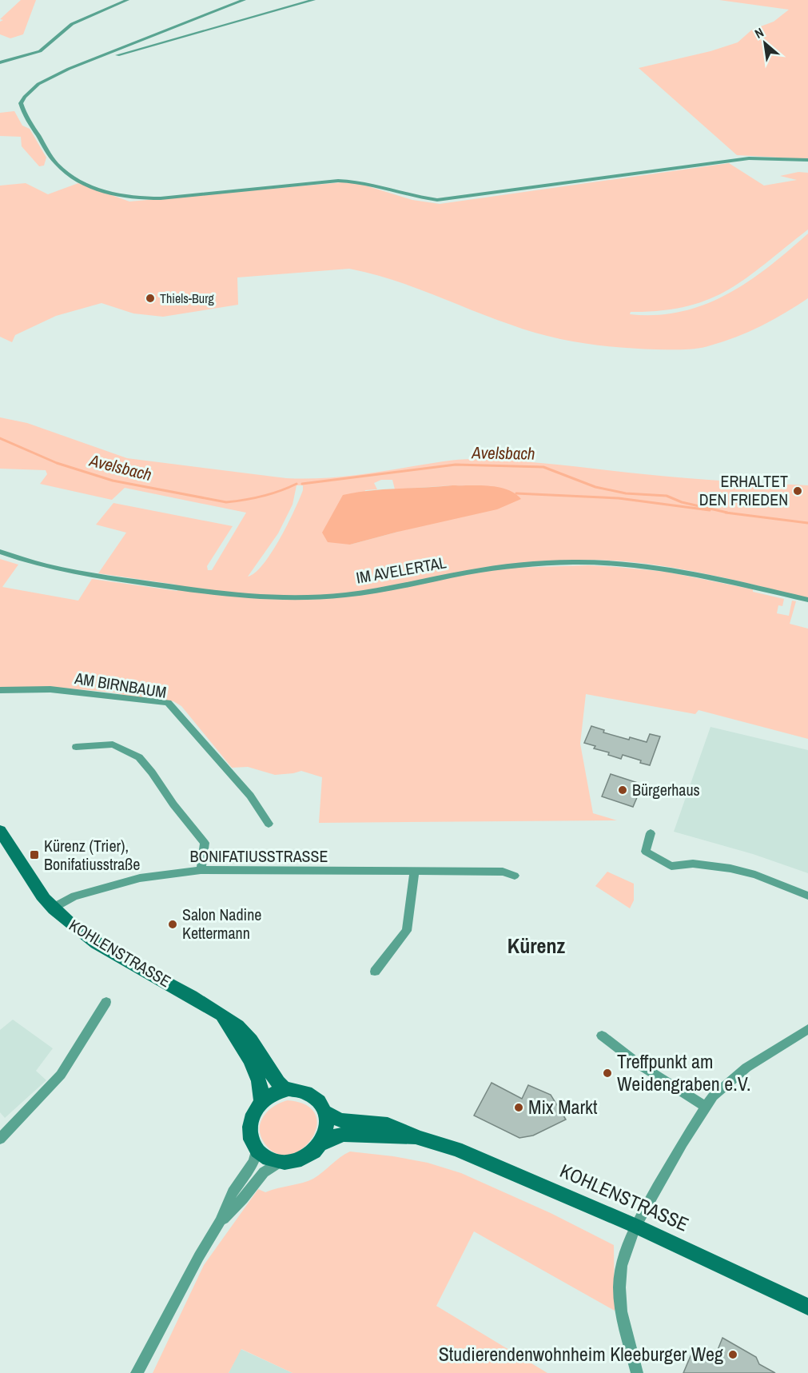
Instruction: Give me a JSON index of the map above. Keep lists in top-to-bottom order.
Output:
{
  "streets": {
    "main road": ["KOHLENSTRASSE"],
    "street": ["IM AVELERTAL", "AM BIRNBAUM", "BONIFATIUSSTRASSE"]
  },
  "crossings": [
    ["BONIFATIUSSTRASSE", "KOHLENSTRASSE"]
  ],
  "districts": ["Kürenz"],
  "water": ["Avelsbach"],
  "places": {
    "other": [
      "Thiels-Burg",
      "ERHALTET DEN FRIEDEN",
      "Bürgerhaus",
      "Salon Nadine Kettermann",
      "Treffpunkt am Weidengraben e.V.",
      "Mix Markt",
      "Studierendenwohnheim Kleeburger Weg"
    ],
    "transit": ["Kürenz (Trier), Bonifatiusstraße"]
  },
  "north": "top left"
}
